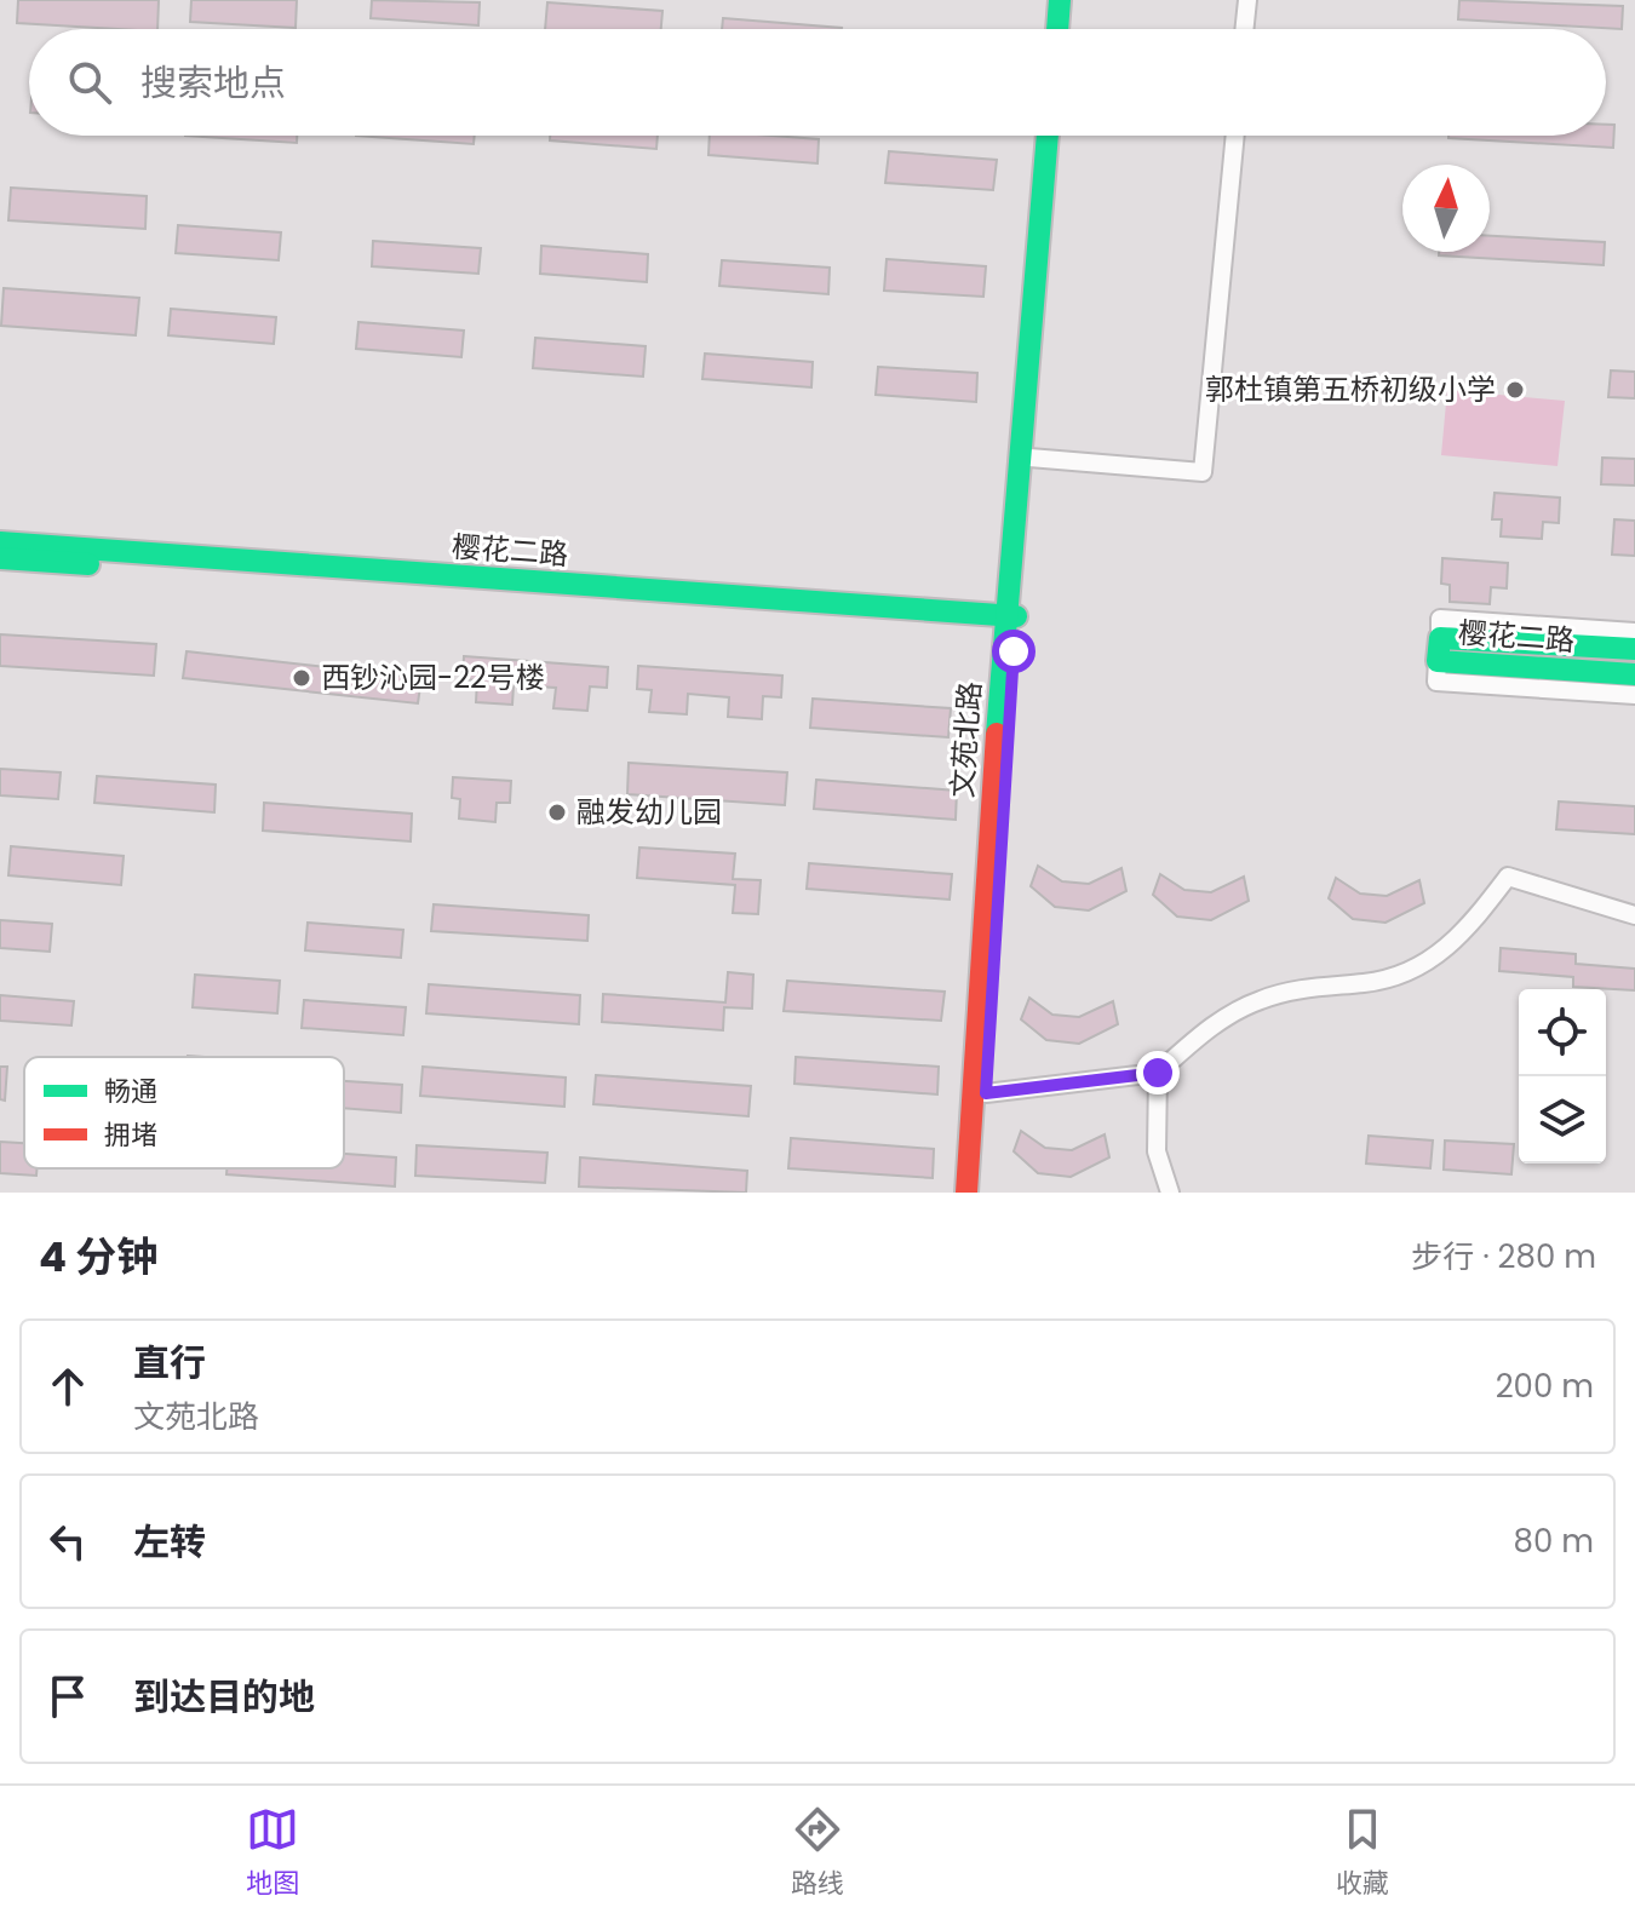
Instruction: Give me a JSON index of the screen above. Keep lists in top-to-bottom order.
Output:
{
  "streets": {
    "street": ["樱花二路", "文苑北路"]
  },
  "crossings": [
    ["樱花二路", "文苑北路"]
  ],
  "places": ["郭杜镇第五桥初级小学", "西钞沁园-22号楼", "融发幼儿园"],
  "legend": ["畅通", "拥堵"],
  "north": "top",
  "page": {
    "search": "搜索地点",
    "heading": ["4 分钟", "步行 · 280 m"],
    "list": [
      ["直行", "文苑北路", "200 m"],
      ["左转", "80 m"],
      "到达目的地"
    ],
    "nav": ["地图", "路线", "收藏"]
  }
}
